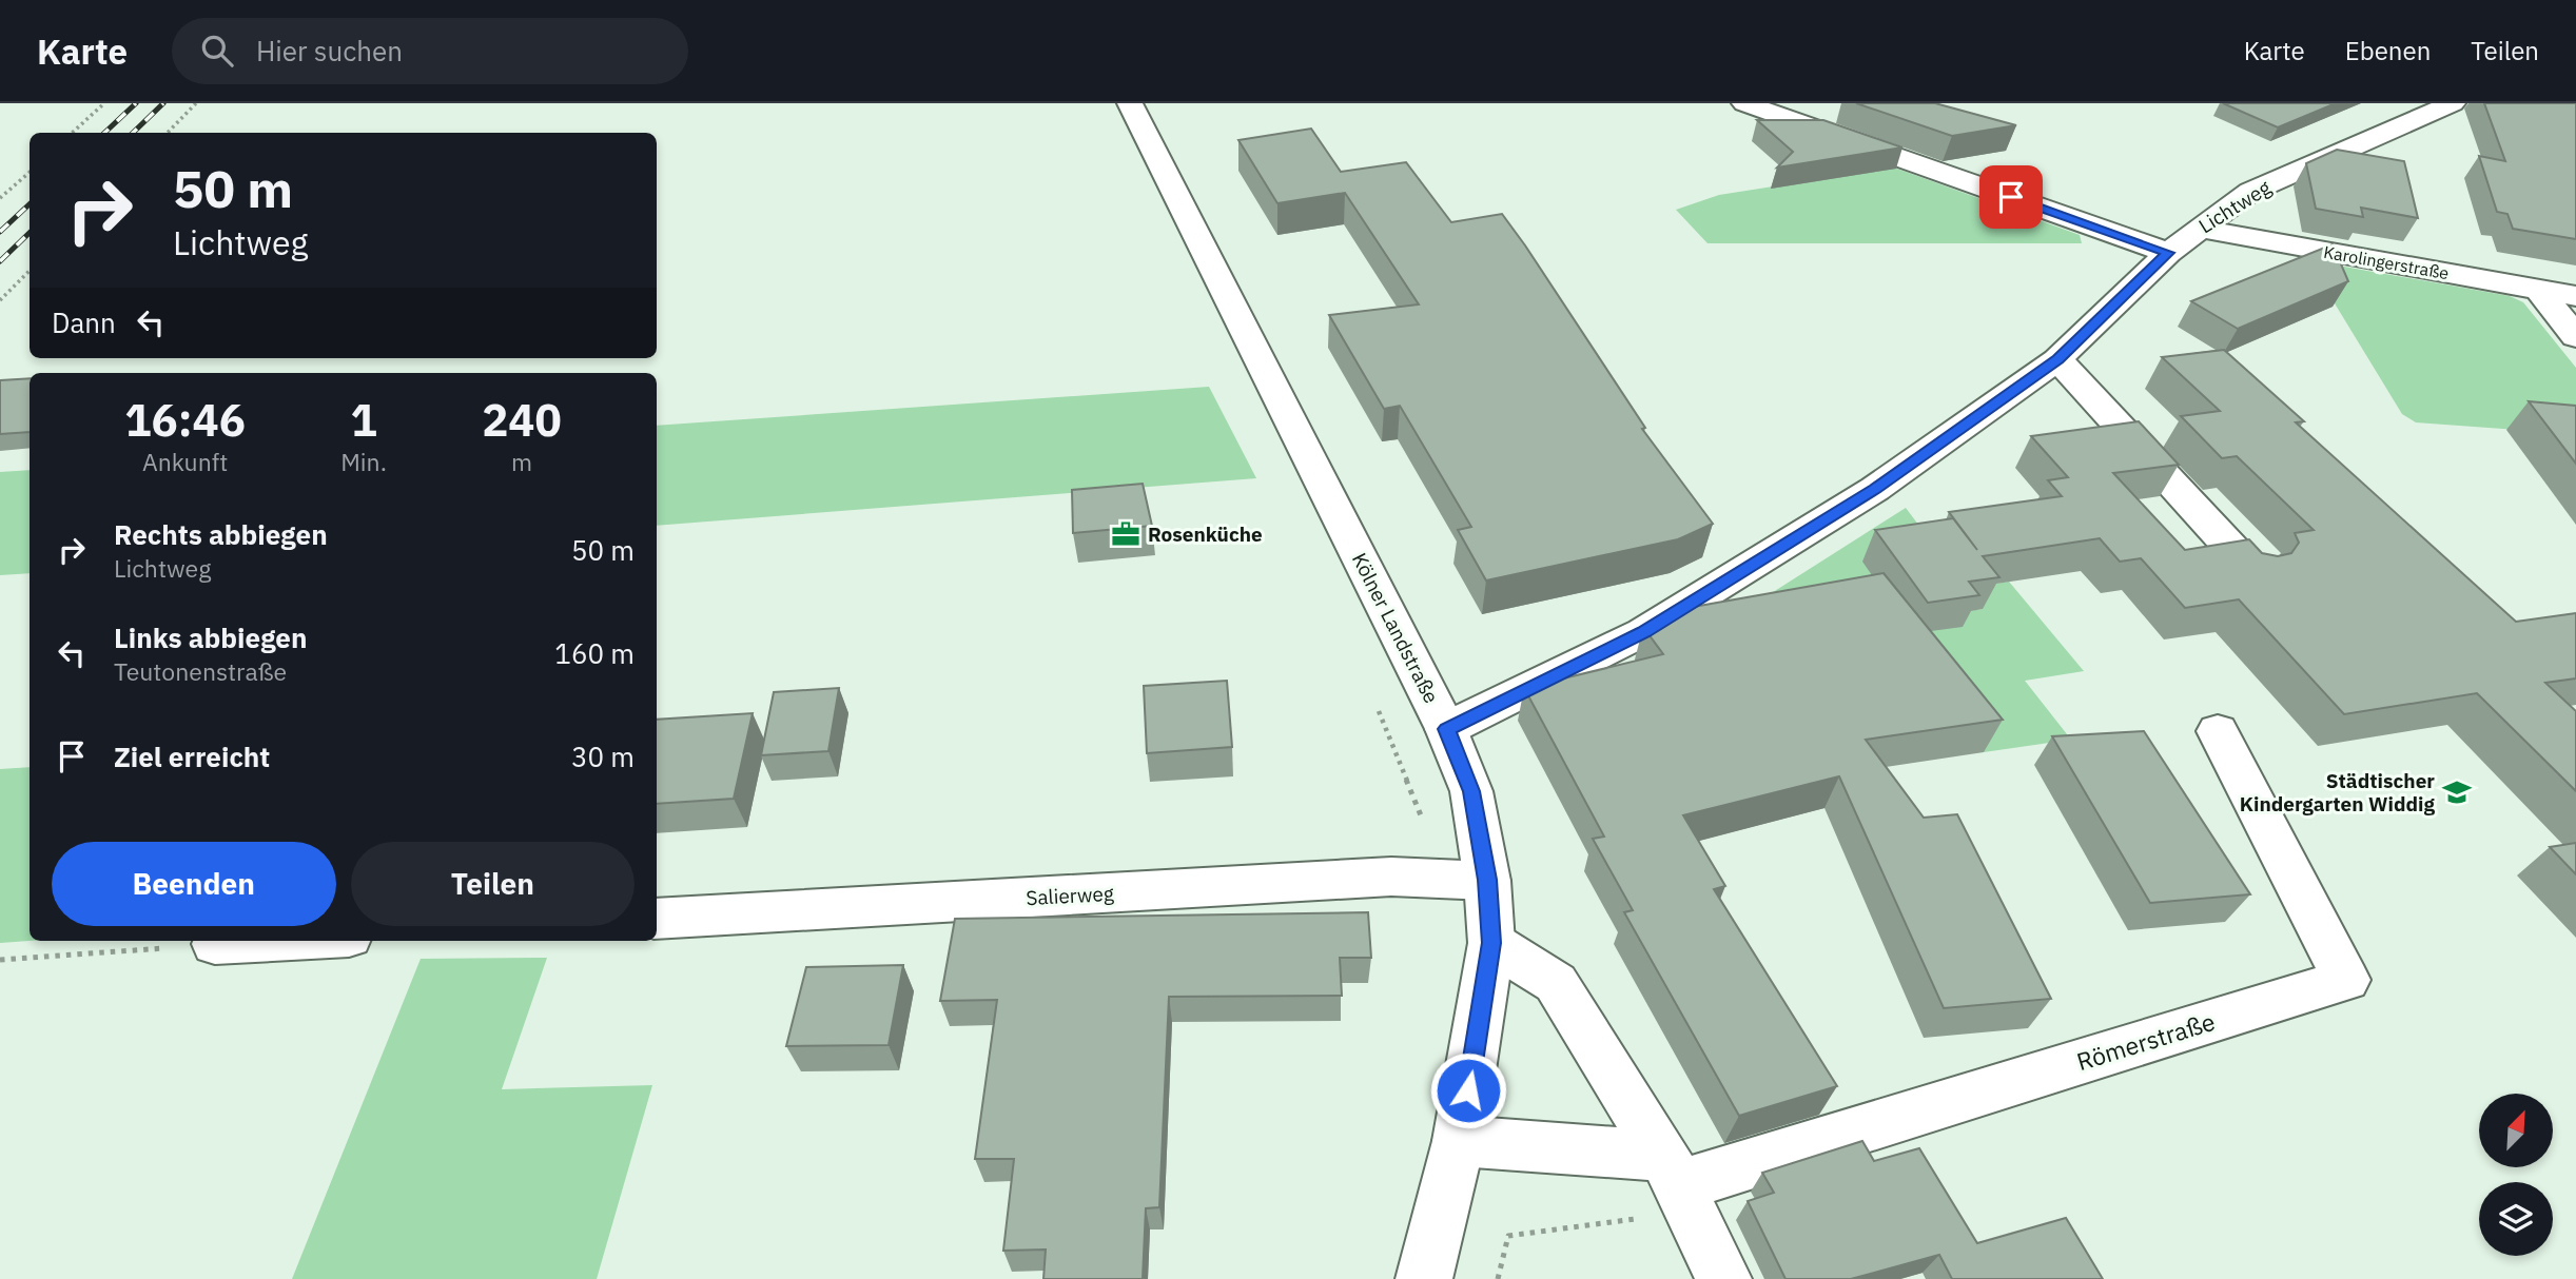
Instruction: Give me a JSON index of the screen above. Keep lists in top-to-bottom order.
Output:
{
  "streets": {
    "street": [
      "Lichtweg",
      "Karolingerstraße",
      "Kölner Landstraße",
      "Salierweg",
      "Römerstraße"
    ]
  },
  "crossings": [
    ["Lichtweg", "Karolingerstraße"],
    ["Lichtweg", "Kölner Landstraße"],
    ["Kölner Landstraße", "Salierweg"],
    ["Kölner Landstraße", "Römerstraße"]
  ],
  "places": {
    "office": ["Rosenküche"],
    "school or university": ["Städtischer Kindergarten Widdig"]
  },
  "north": "top right",
  "page": {
    "header": "Karte",
    "search": "Hier suchen",
    "nav": ["Karte", "Ebenen", "Teilen"],
    "turn": ["50 m", "Lichtweg"],
    "then": "Dann",
    "eta": [
      "16:46",
      "Ankunft",
      "1",
      "Min.",
      "240",
      "m"
    ],
    "list": [
      {
        "name": "Rechts abbiegen",
        "note": "Lichtweg",
        "value": "50 m"
      },
      {
        "name": "Links abbiegen",
        "note": "Teutonenstraße",
        "value": "160 m"
      },
      {
        "name": "Ziel erreicht",
        "value": "30 m"
      }
    ],
    "buttons": ["Beenden", "Teilen"]
  }
}
